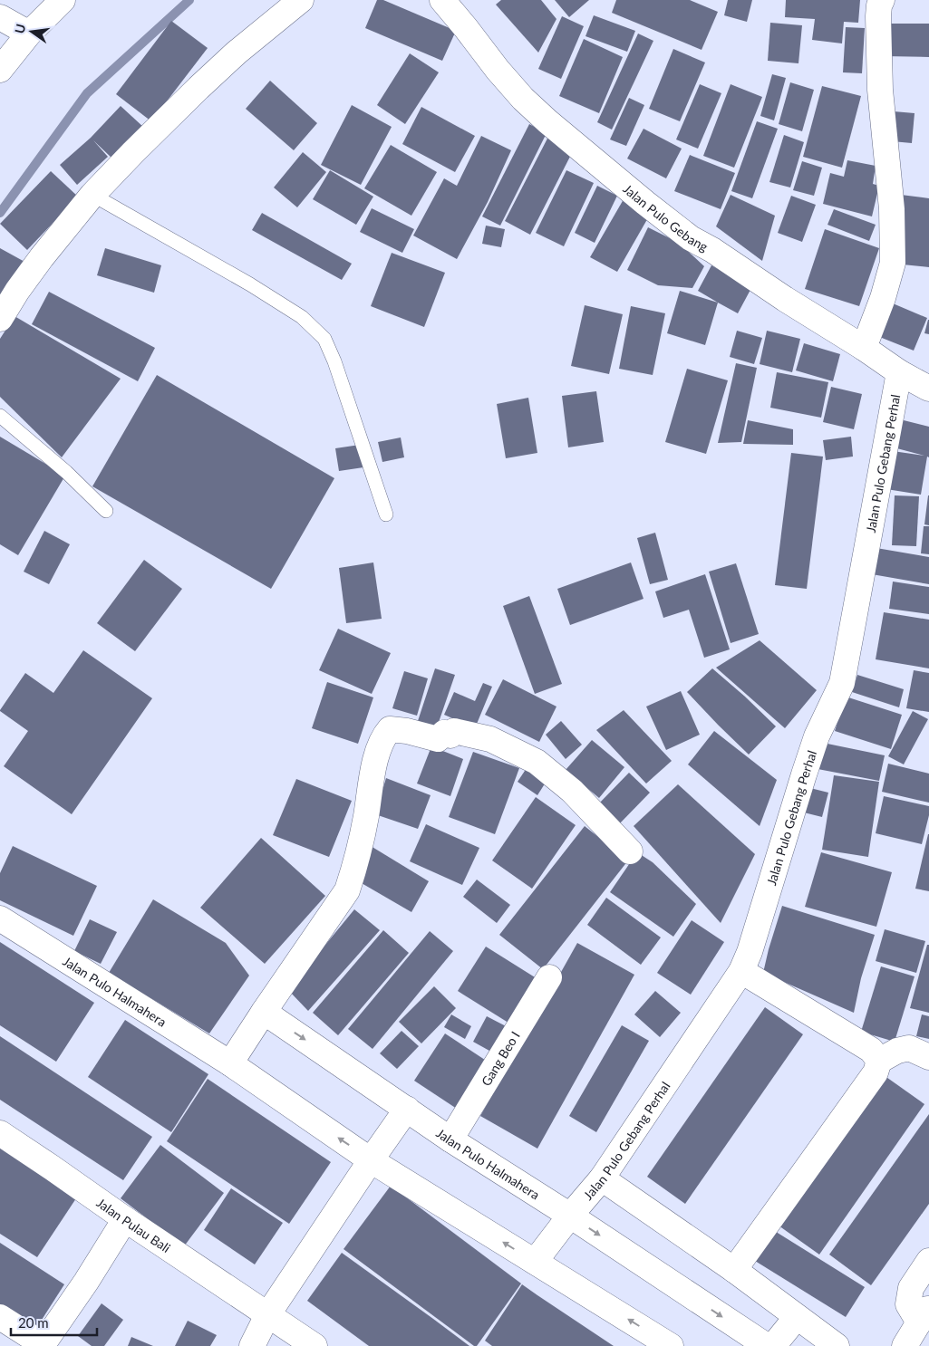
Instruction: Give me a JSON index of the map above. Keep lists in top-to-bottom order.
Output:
{
  "streets": {
    "street": [
      "Jalan Pulo Gebang",
      "Jalan Pulo Gebang Perhal",
      "Jalan Pulo Halmahera",
      "Gang Beo I",
      "Jalan Pulau Bali"
    ]
  },
  "crossings": [
    ["Jalan Pulo Gebang", "Jalan Pulo Gebang Perhal"],
    ["Jalan Pulo Gebang Perhal", "Jalan Pulo Halmahera"],
    ["Jalan Pulo Halmahera", "Gang Beo I"]
  ],
  "scale_bar": "20 m",
  "north": "left"
}
